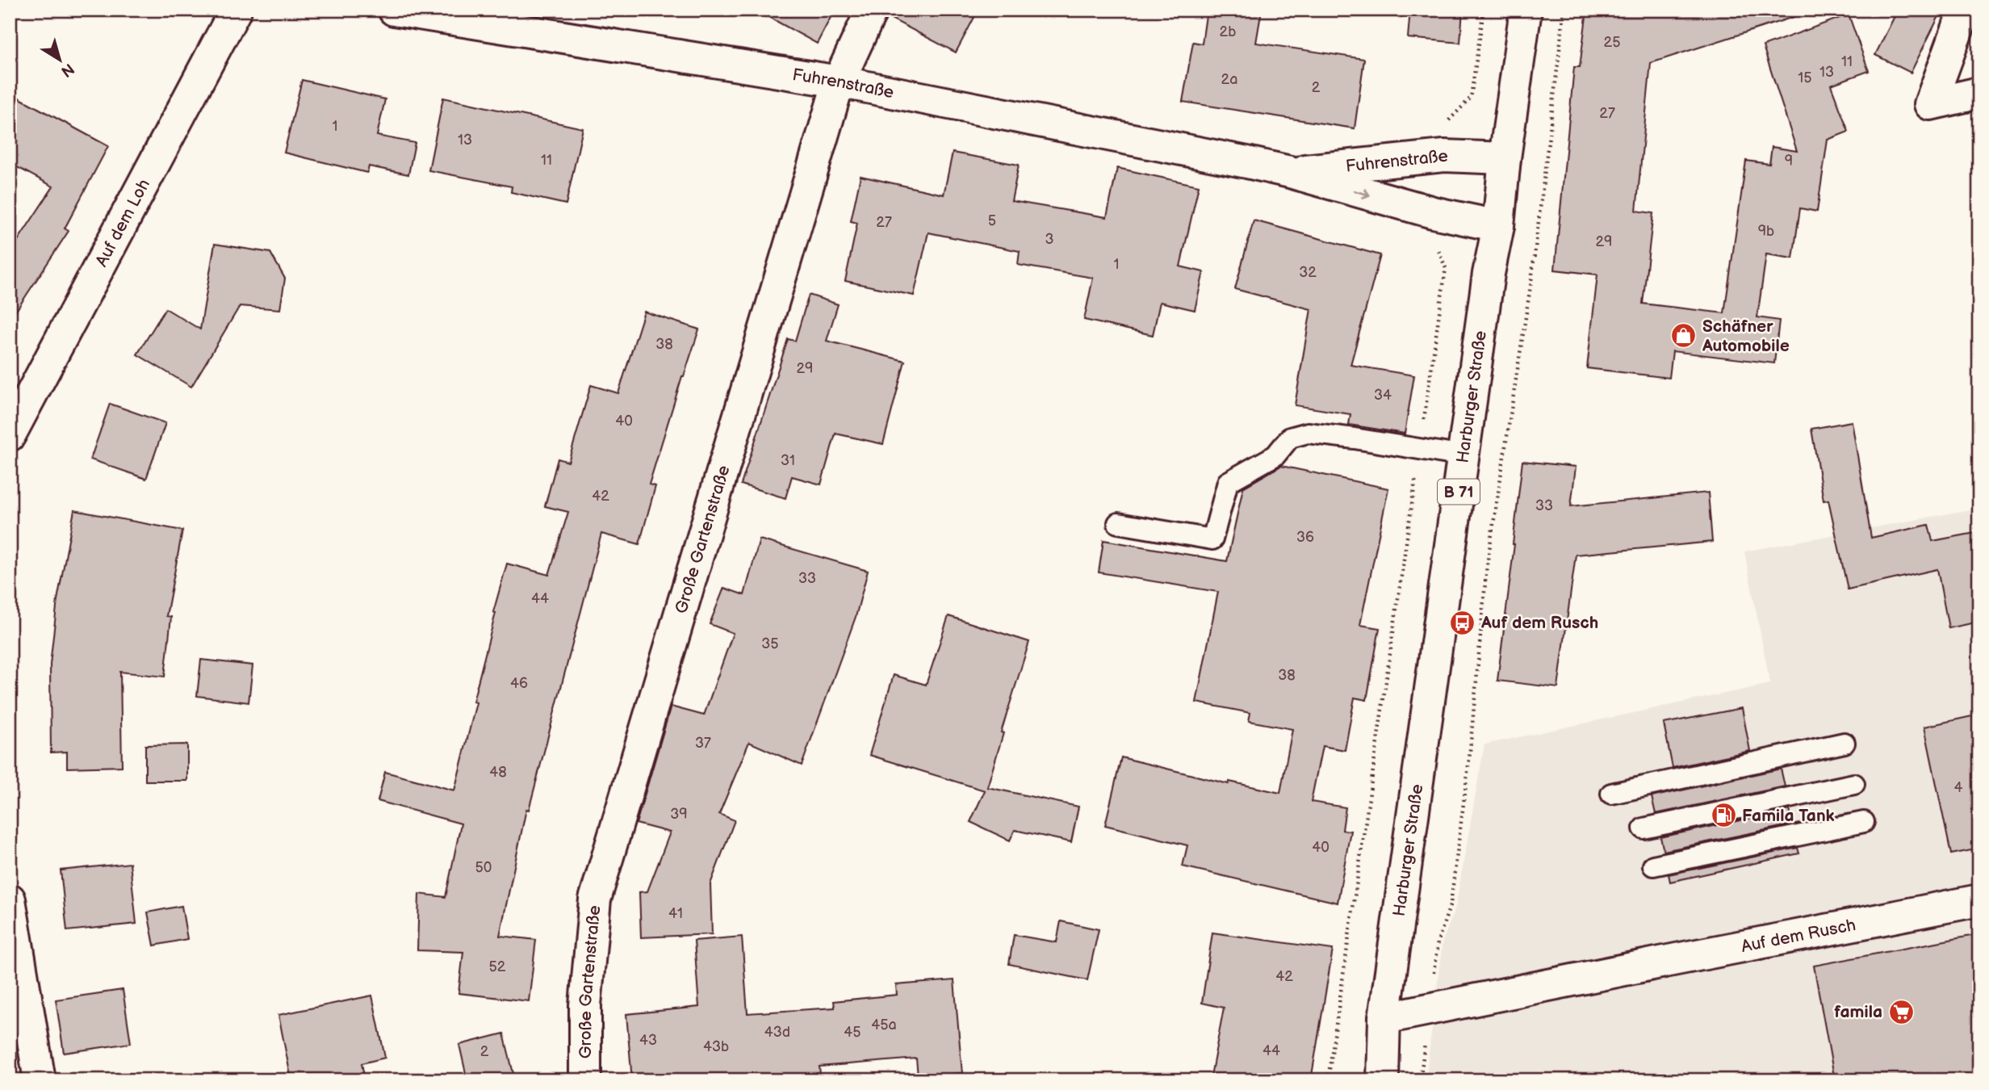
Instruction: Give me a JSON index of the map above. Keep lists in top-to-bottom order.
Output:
{
  "streets": {
    "street": [
      "Fuhrenstraße",
      "Auf dem Loh",
      "Harburger Straße",
      "B 71",
      "Große Gartenstraße",
      "Auf dem Rusch"
    ]
  },
  "crossings": [
    ["Fuhrenstraße", "Harburger Straße"],
    ["Fuhrenstraße", "Große Gartenstraße"],
    ["Harburger Straße", "Auf dem Rusch"]
  ],
  "places": {
    "shop": ["Schäfner Automobile"],
    "bus stop": ["Auf dem Rusch"],
    "fuel station": ["Famila Tank"],
    "supermarket": ["famila"]
  },
  "house_numbers": [
    "2b",
    "25",
    "11",
    "13",
    "15",
    "2a",
    "2",
    "27",
    "1",
    "13",
    "11",
    "9",
    "5",
    "27",
    "9b",
    "3",
    "29",
    "1",
    "32",
    "38",
    "29",
    "34",
    "40",
    "31",
    "42",
    "33",
    "36",
    "33",
    "44",
    "35",
    "38",
    "46",
    "37",
    "48",
    "4",
    "39",
    "40",
    "50",
    "41",
    "52",
    "42",
    "45a",
    "43d",
    "45",
    "43",
    "43b",
    "44",
    "2"
  ],
  "north": "bottom right"
}
